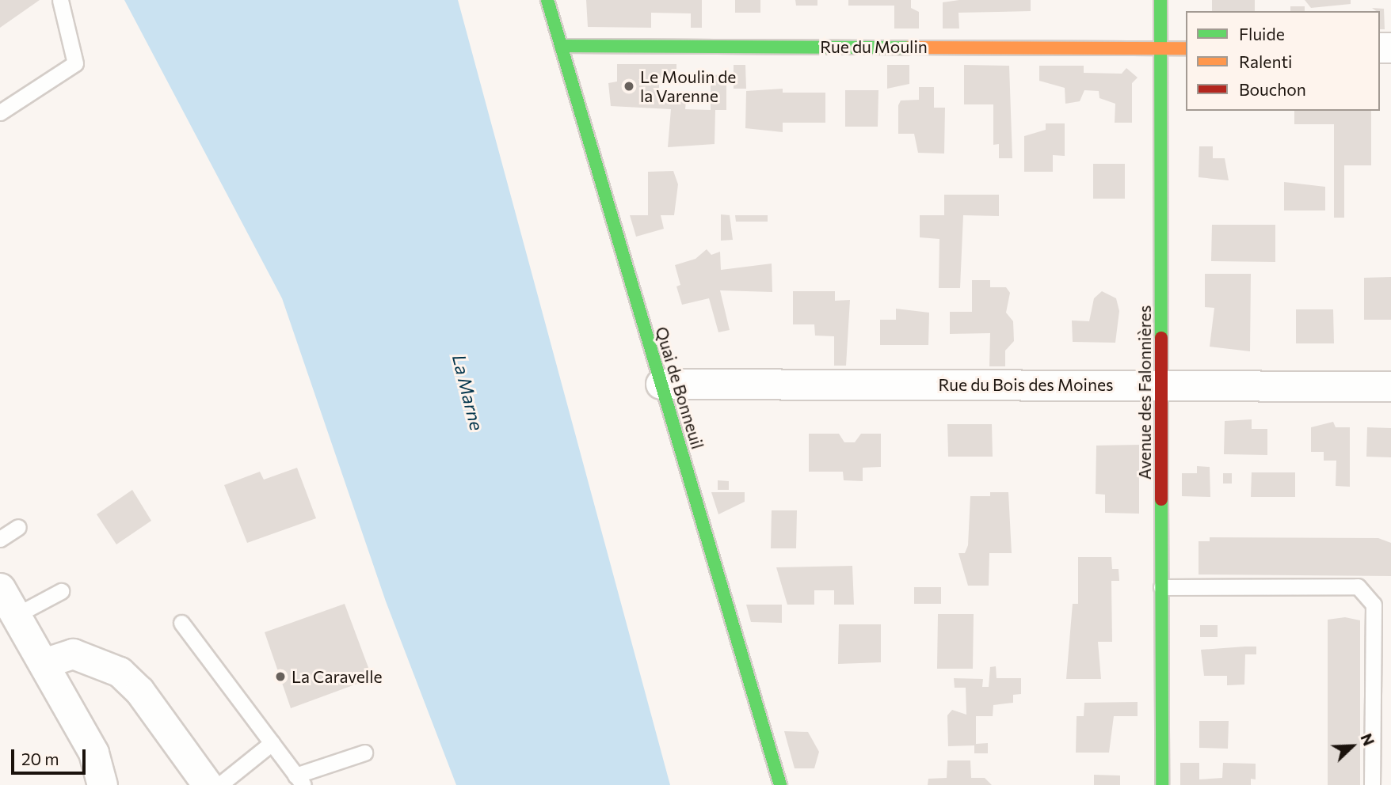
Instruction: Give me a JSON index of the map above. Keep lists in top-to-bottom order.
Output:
{
  "streets": {
    "street": [
      "Rue du Moulin",
      "Rue du Bois des Moines",
      "Quai de Bonneuil",
      "Avenue des Falonnières"
    ]
  },
  "crossings": [
    ["Rue du Moulin", "Quai de Bonneuil"],
    ["Rue du Moulin", "Avenue des Falonnières"],
    ["Rue du Bois des Moines", "Quai de Bonneuil"],
    ["Rue du Bois des Moines", "Avenue des Falonnières"]
  ],
  "water": ["La Marne"],
  "places": ["Le Moulin de la Varenne", "La Caravelle"],
  "legend": ["Fluide", "Ralenti", "Bouchon"],
  "scale_bar": "20 m",
  "north": "top right"
}
